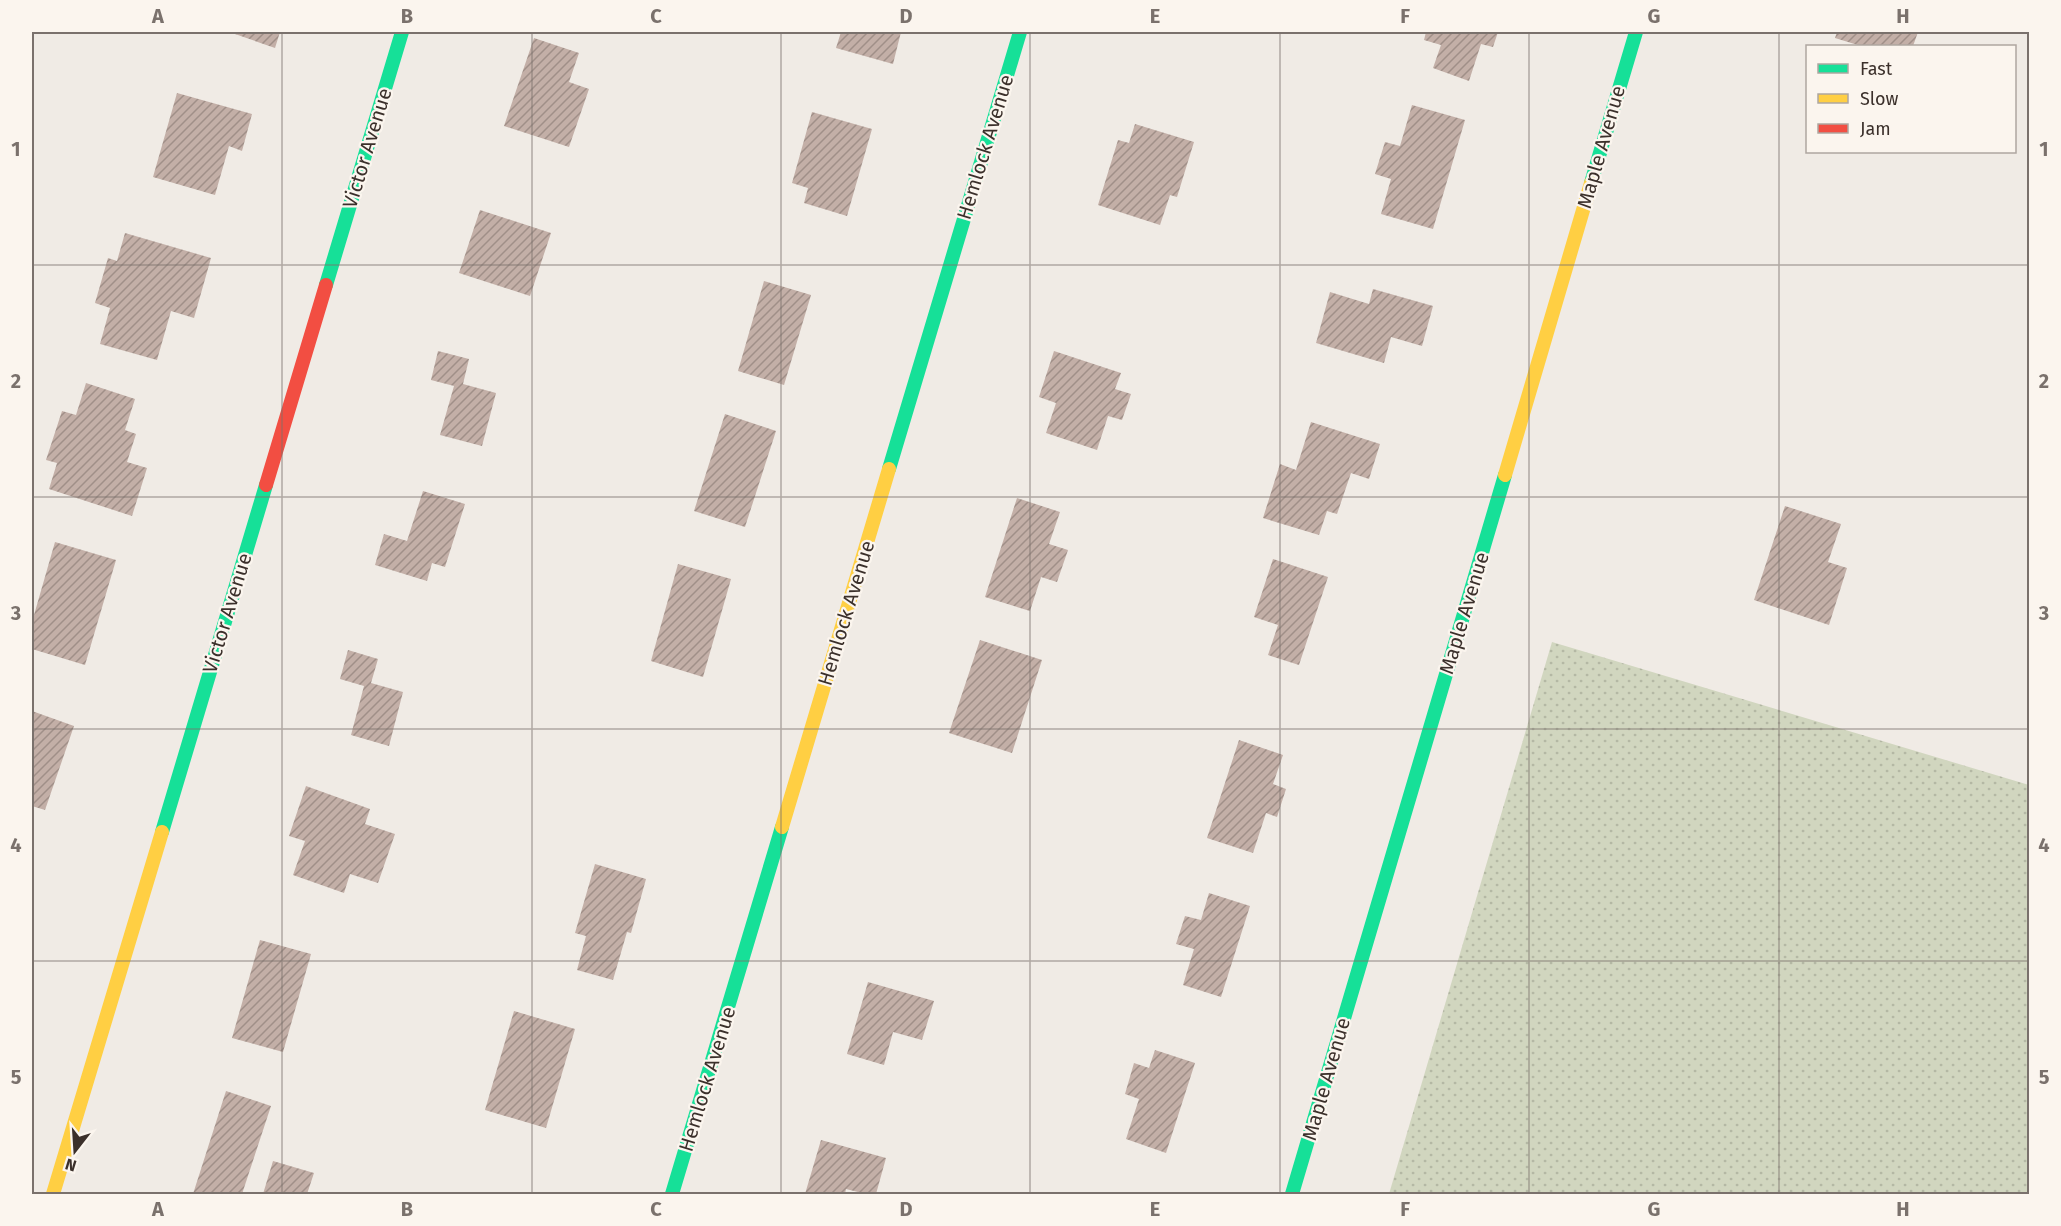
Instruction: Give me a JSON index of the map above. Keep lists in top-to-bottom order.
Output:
{
  "streets": {
    "street": ["Hemlock Avenue", "Maple Avenue", "Victor Avenue"]
  },
  "legend": ["Fast", "Slow", "Jam"],
  "north": "bottom",
  "grid": {
    "columns": [
      "A",
      "B",
      "C",
      "D",
      "E",
      "F",
      "G",
      "H"
    ],
    "rows": [
      "1",
      "2",
      "3",
      "4",
      "5"
    ]
  }
}
